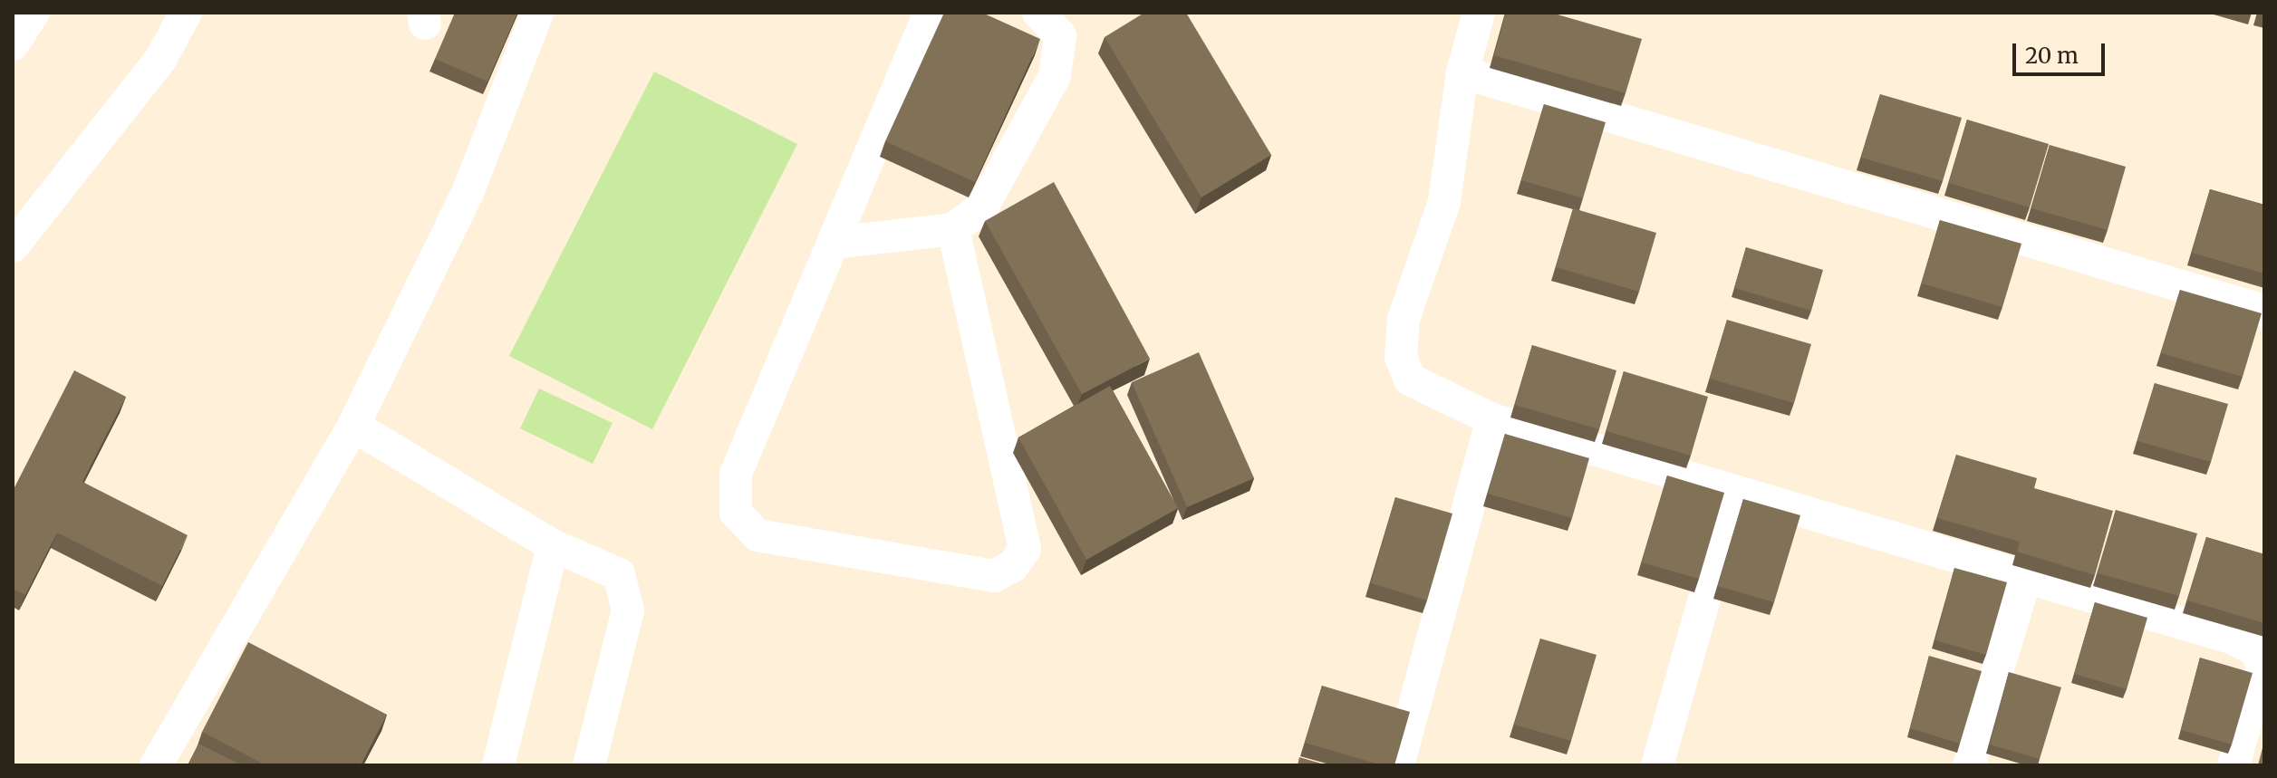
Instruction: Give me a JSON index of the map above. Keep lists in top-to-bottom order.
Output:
{
  "scale_bar": "20 m"
}
